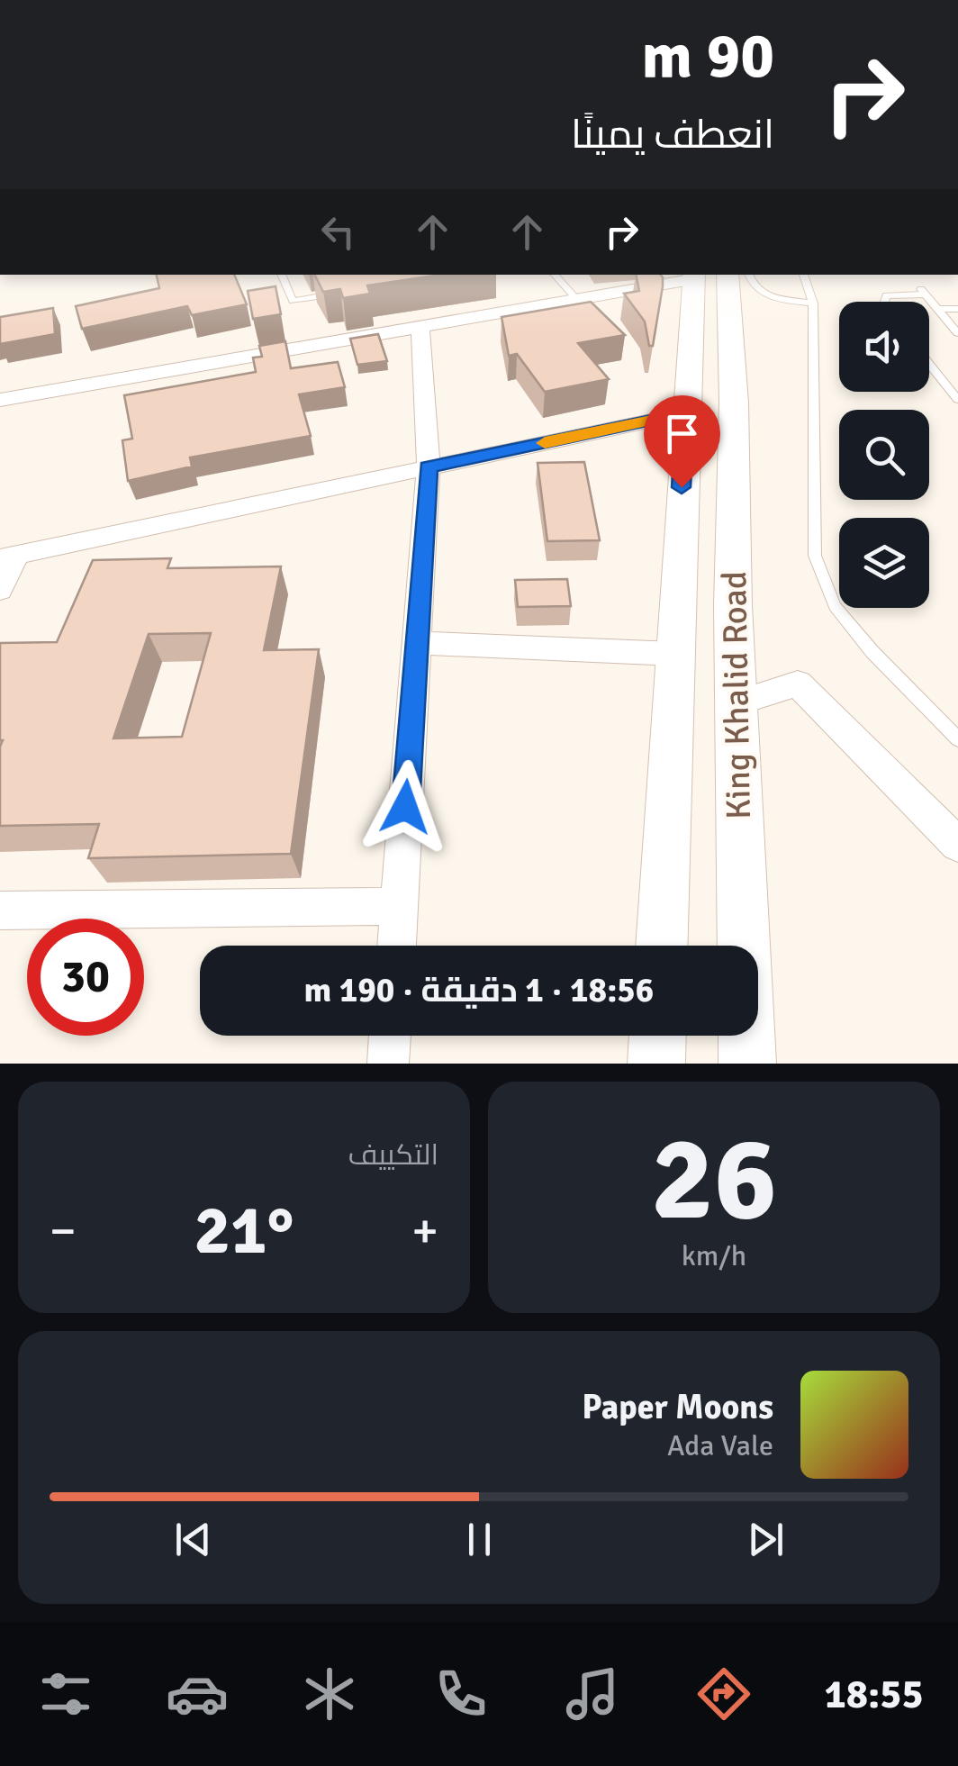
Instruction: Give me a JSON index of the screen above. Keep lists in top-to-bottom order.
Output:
{
  "streets": {
    "main road": ["King Khalid Road"]
  },
  "page": {
    "turn": ["90 m", "انعطف يمينًا"],
    "limit": "30",
    "trip": "18:56 · 1 دقيقة · 190 m",
    "tile": [
      ["26", "km/h"],
      "التكييف"
    ],
    "heat": ["−", "21°", "+"],
    "song": ["Paper Moons", "Ada Vale"],
    "tabs": "18:55"
  }
}
